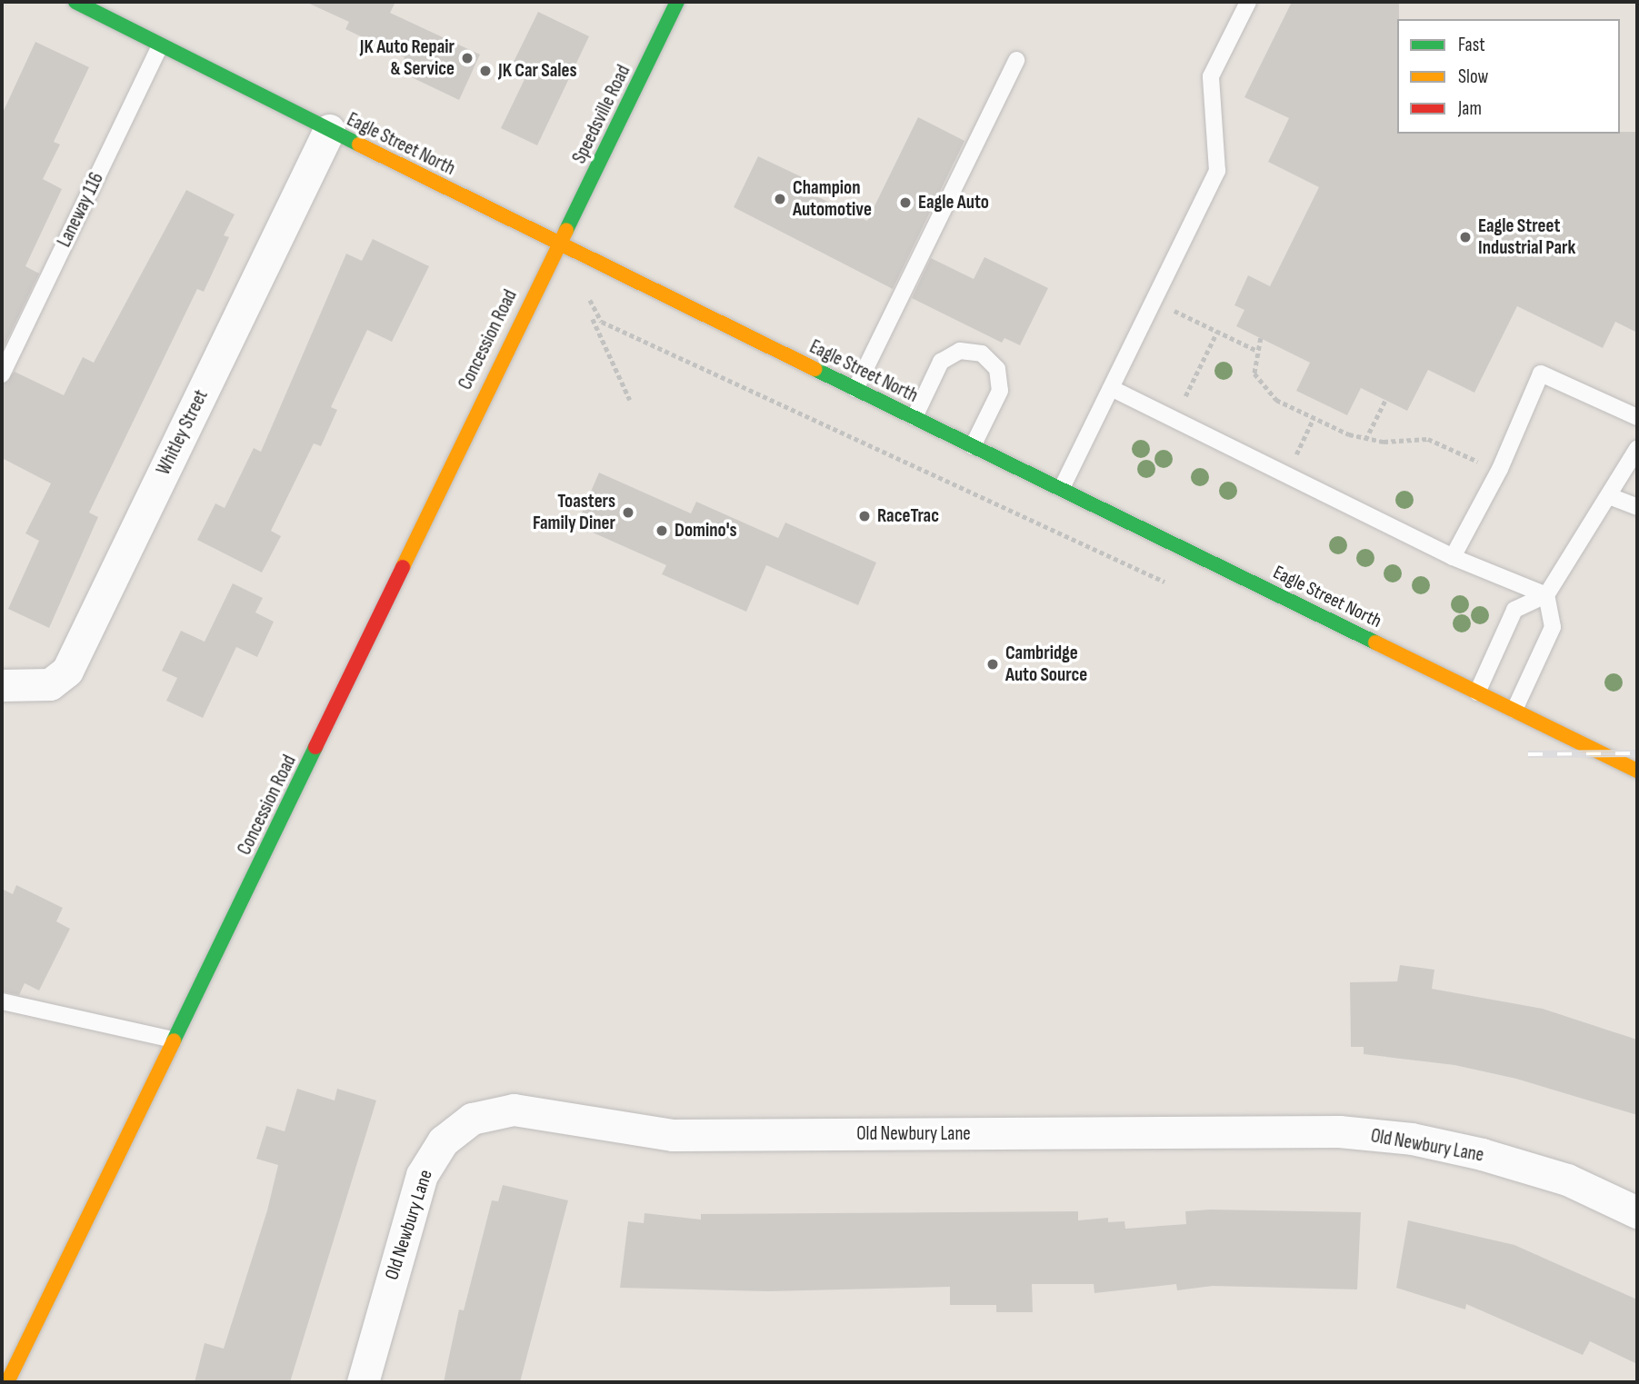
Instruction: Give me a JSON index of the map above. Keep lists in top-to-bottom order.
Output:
{
  "streets": {
    "main road": ["Speedsville Road", "Eagle Street North", "Concession Road"],
    "street": ["Whitley Street", "Old Newbury Lane"],
    "lane": ["Laneway 116"]
  },
  "crossings": [
    ["Speedsville Road", "Eagle Street North"],
    ["Speedsville Road", "Concession Road"],
    ["Eagle Street North", "Laneway 116"],
    ["Eagle Street North", "Concession Road"],
    ["Eagle Street North", "Whitley Street"]
  ],
  "places": [
    "JK Auto Repair & Service",
    "JK Car Sales",
    "Champion Automotive",
    "Eagle Auto",
    "Eagle Street Industrial Park",
    "Toasters Family Diner",
    "RaceTrac",
    "Domino's",
    "Cambridge Auto Source"
  ],
  "legend": ["Fast", "Slow", "Jam"]
}
